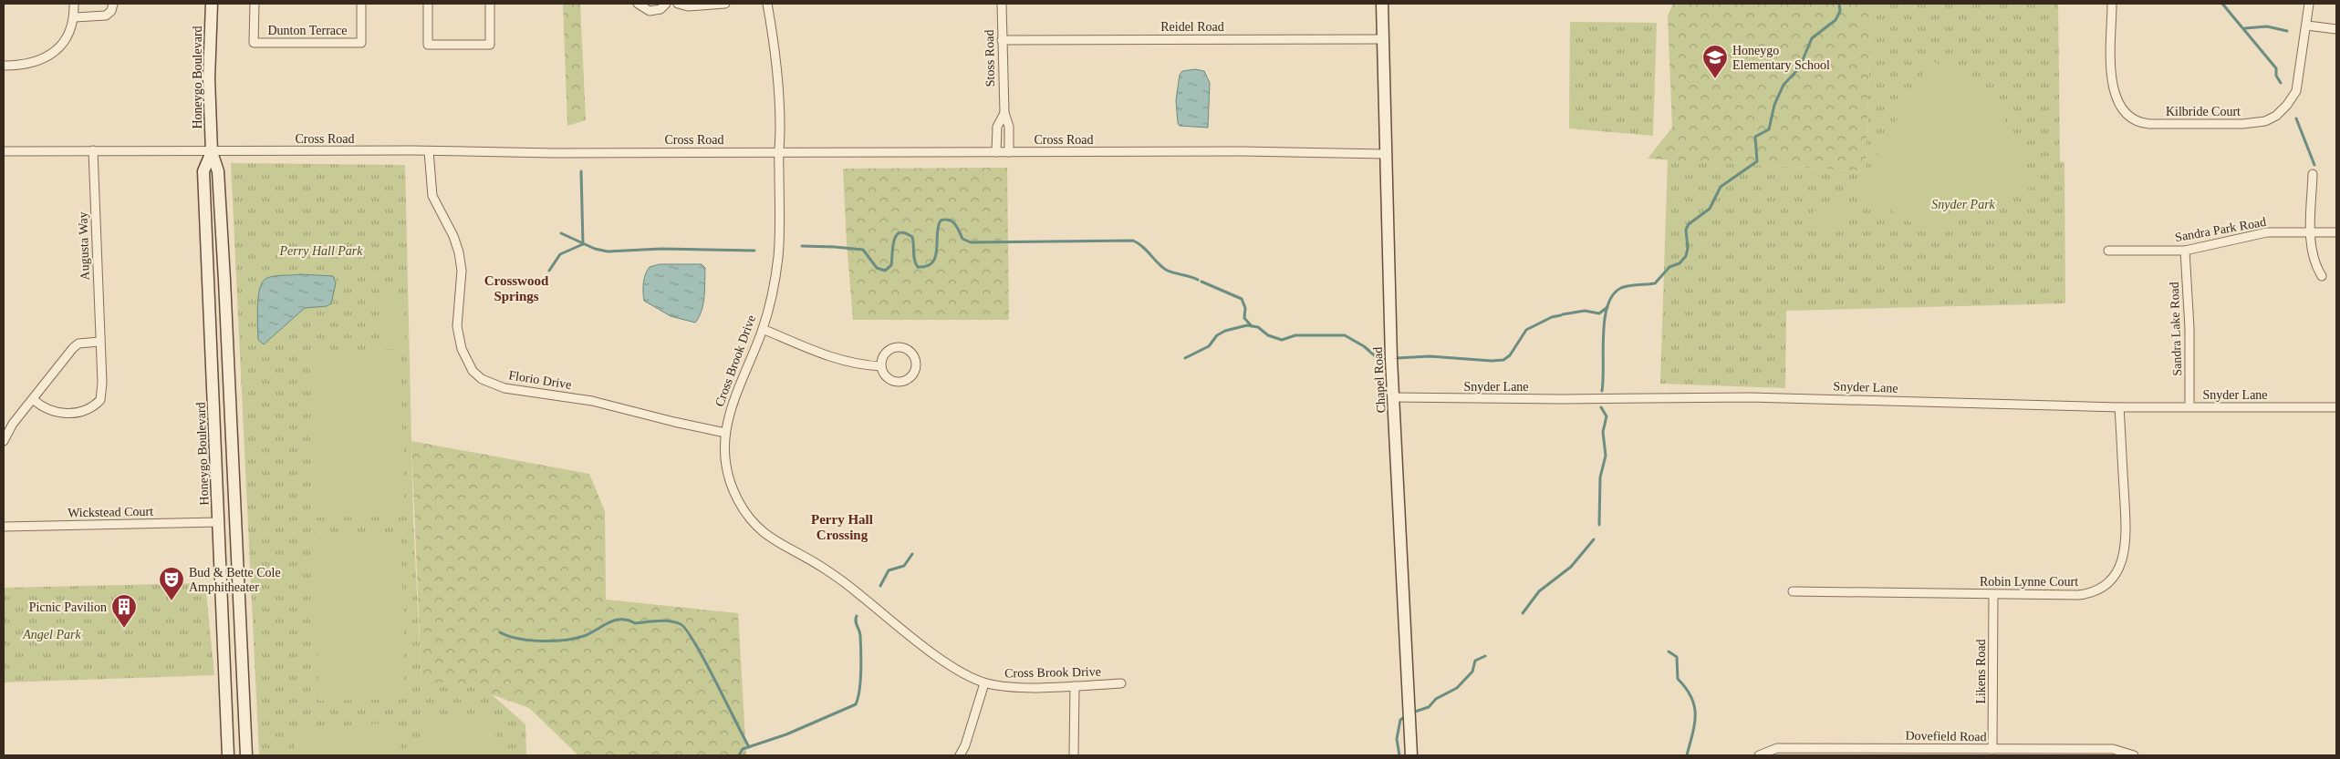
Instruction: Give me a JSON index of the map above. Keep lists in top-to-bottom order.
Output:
{
  "streets": {
    "main road": ["Honeygo Boulevard", "Chapel Road"],
    "street": [
      "Reidel Road",
      "Dunton Terrace",
      "Stoss Road",
      "Kilbride Court",
      "Cross Road",
      "Sandra Park Road",
      "Augusta Way",
      "Sandra Lake Road",
      "Cross Brook Drive",
      "Florio Drive",
      "Snyder Lane",
      "Wickstead Court",
      "Robin Lynne Court",
      "Likens Road",
      "Dovefield Road"
    ]
  },
  "crossings": [
    ["Reidel Road", "Stoss Road"],
    ["Reidel Road", "Chapel Road"],
    ["Stoss Road", "Cross Road"],
    ["Honeygo Boulevard", "Cross Road"],
    ["Honeygo Boulevard", "Wickstead Court"],
    ["Cross Road", "Augusta Way"],
    ["Cross Road", "Cross Brook Drive"],
    ["Cross Road", "Florio Drive"],
    ["Cross Road", "Chapel Road"],
    ["Sandra Park Road", "Sandra Lake Road"],
    ["Sandra Lake Road", "Snyder Lane"],
    ["Cross Brook Drive", "Florio Drive"],
    ["Chapel Road", "Snyder Lane"],
    ["Snyder Lane", "Robin Lynne Court"],
    ["Robin Lynne Court", "Likens Road"],
    ["Likens Road", "Dovefield Road"]
  ],
  "districts": ["Crosswood Springs", "Perry Hall Crossing"],
  "parks": ["Snyder Park", "Perry Hall Park", "Angel Park"],
  "places": {
    "school or university": ["Honeygo Elementary School"],
    "theatre": ["Bud & Bette Cole Amphitheater"],
    "building": ["Picnic Pavilion"]
  }
}
